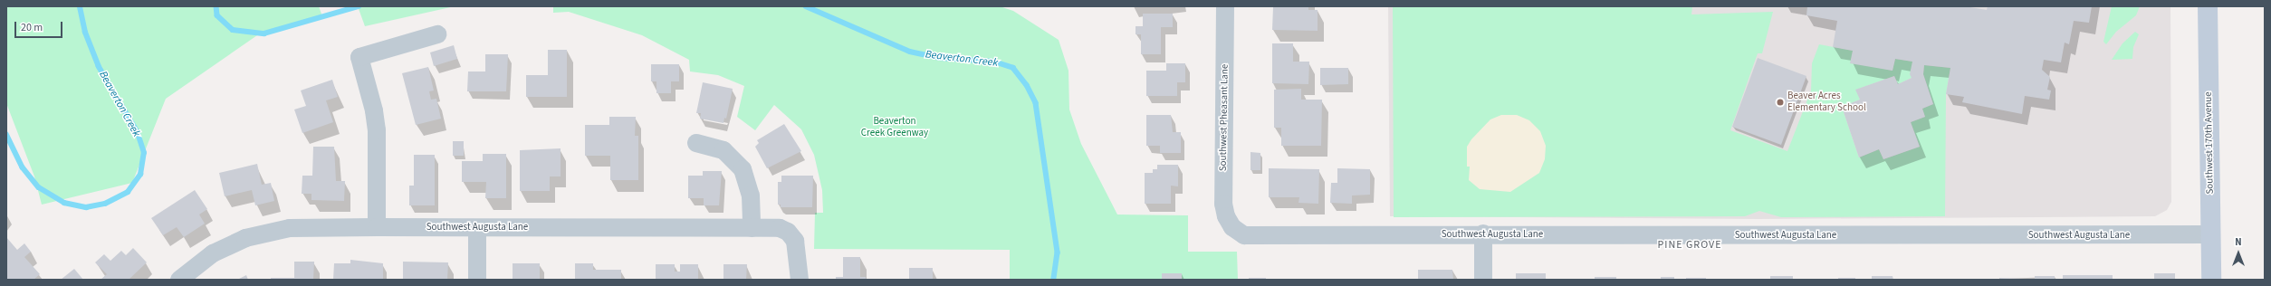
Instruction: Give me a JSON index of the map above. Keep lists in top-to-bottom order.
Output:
{
  "streets": {
    "main road": ["Southwest 170th Avenue"],
    "street": ["Southwest Pheasant Lane", "Southwest Augusta Lane"]
  },
  "crossings": [
    ["Southwest Pheasant Lane", "Southwest Augusta Lane"],
    ["Southwest 170th Avenue", "Southwest Augusta Lane"]
  ],
  "districts": ["PINE GROVE"],
  "water": ["Beaverton Creek"],
  "parks": ["Beaverton Creek Greenway"],
  "places": ["Beaver Acres Elementary School"],
  "scale_bar": "20 m",
  "north": "top"
}
